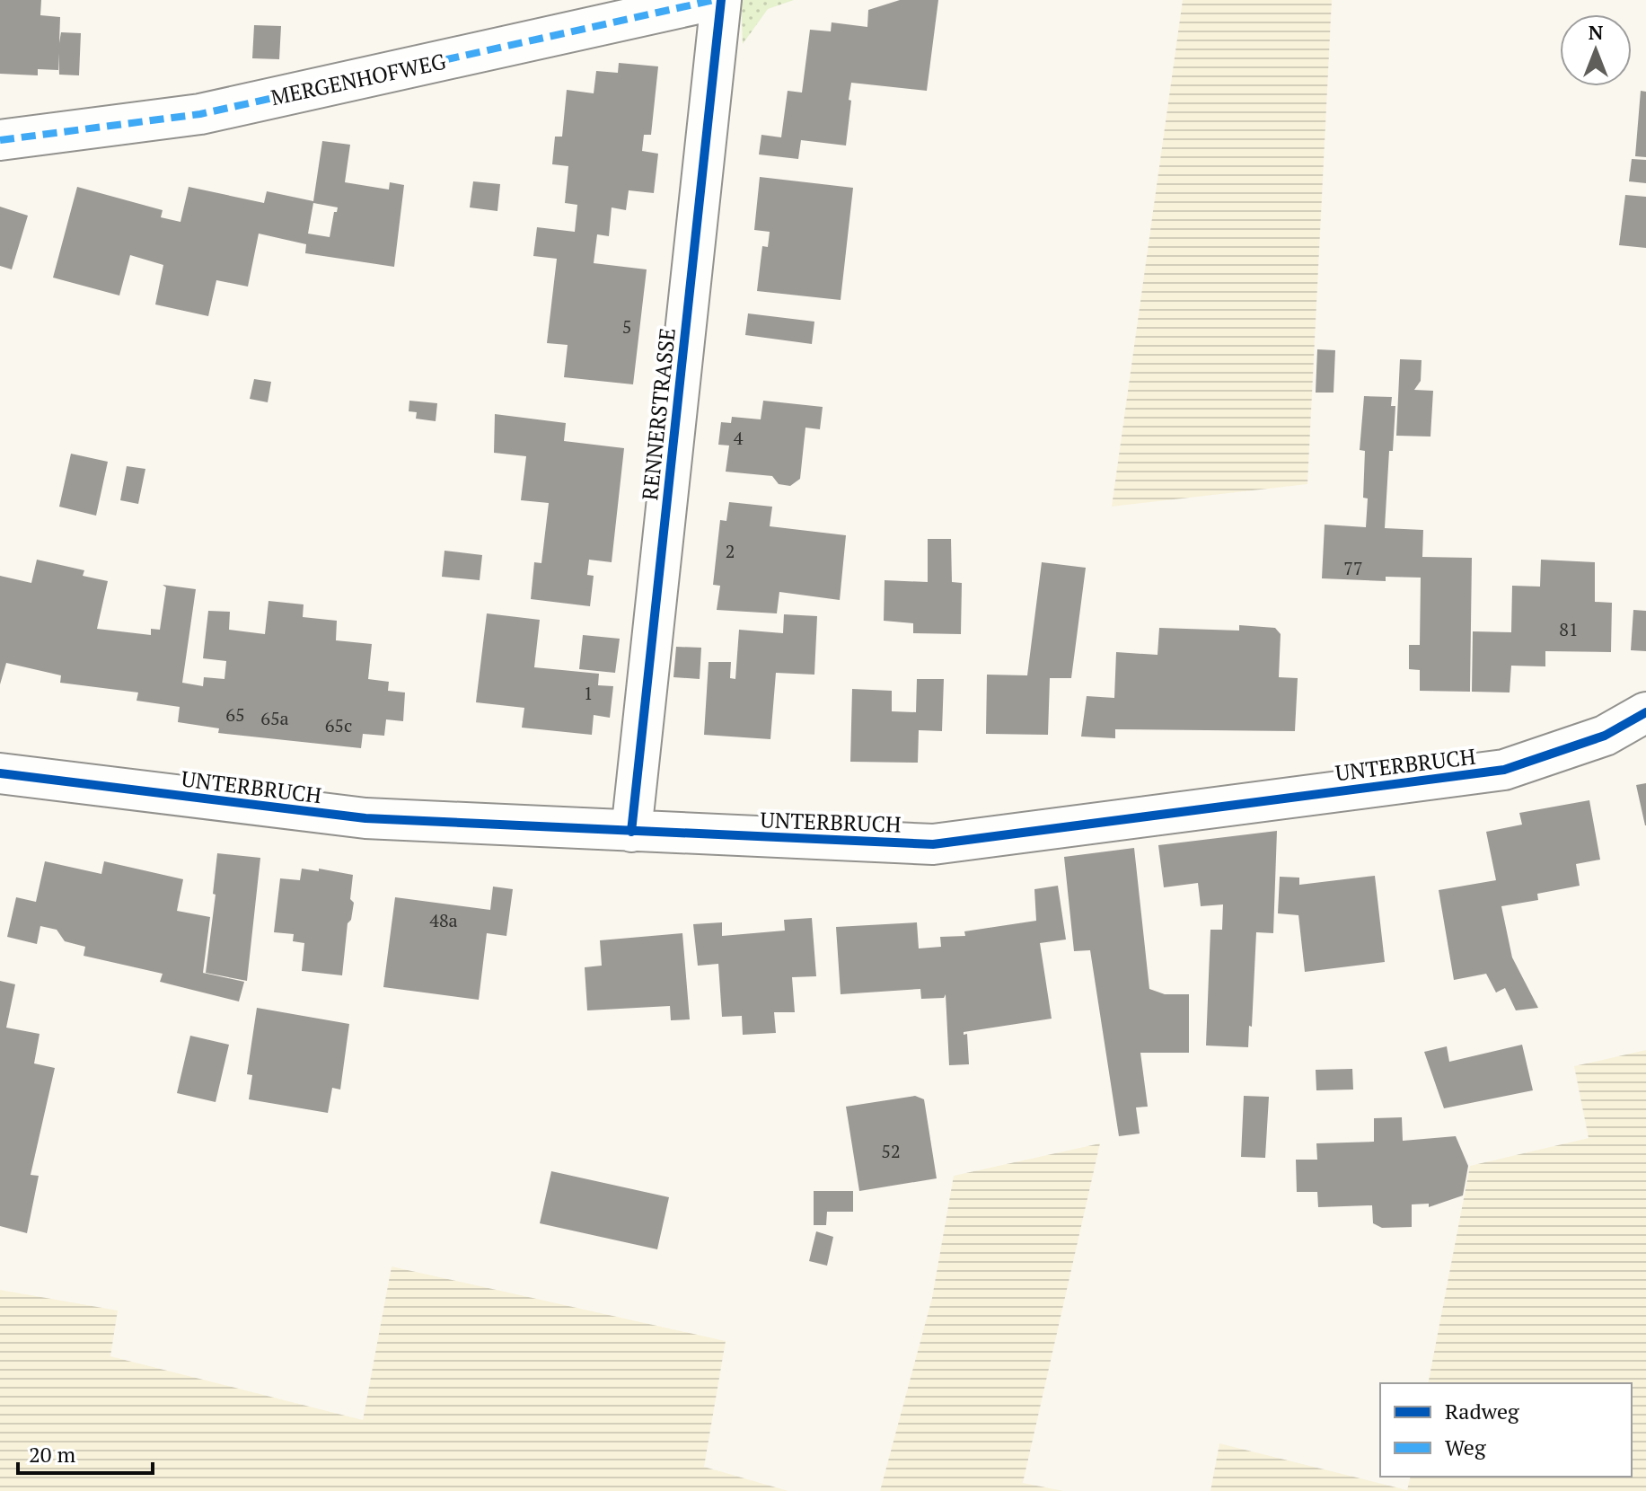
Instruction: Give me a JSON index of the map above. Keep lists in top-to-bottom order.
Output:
{
  "streets": {
    "street": ["MERGENHOFWEG", "RENNERSTRASSE", "UNTERBRUCH"]
  },
  "crossings": [
    ["RENNERSTRASSE", "UNTERBRUCH"]
  ],
  "house_numbers": [
    "5",
    "4",
    "2",
    "77",
    "81",
    "1",
    "65",
    "65a",
    "65c",
    "48a",
    "52"
  ],
  "legend": ["Radweg", "Weg"],
  "scale_bar": "20 m",
  "north": "top"
}
